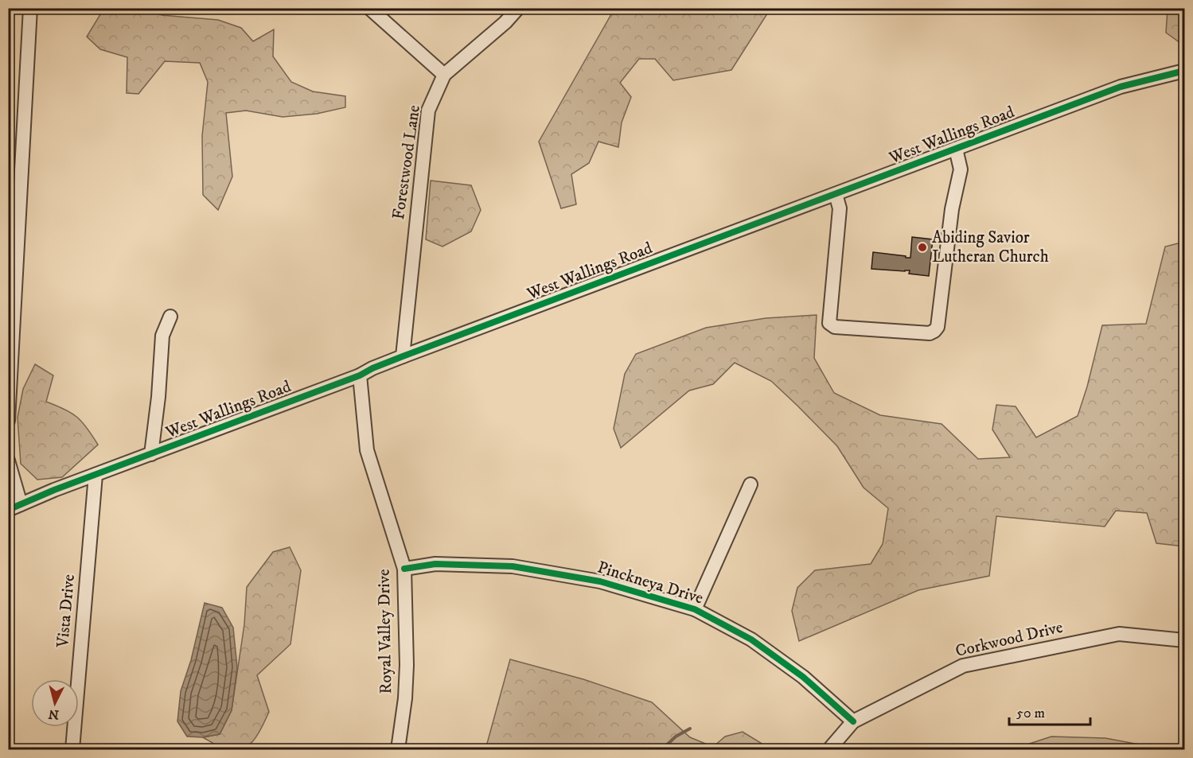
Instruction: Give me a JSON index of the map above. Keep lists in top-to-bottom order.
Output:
{
  "streets": {
    "street": [
      "West Wallings Road",
      "Forestwood Lane",
      "Pinckneya Drive",
      "Vista Drive",
      "Royal Valley Drive",
      "Corkwood Drive"
    ]
  },
  "crossings": [
    ["West Wallings Road", "Forestwood Lane"],
    ["West Wallings Road", "Vista Drive"],
    ["West Wallings Road", "Royal Valley Drive"],
    ["Pinckneya Drive", "Royal Valley Drive"],
    ["Pinckneya Drive", "Corkwood Drive"]
  ],
  "places": ["Abiding Savior Lutheran Church"],
  "scale_bar": "50 m",
  "north": "bottom"
}
